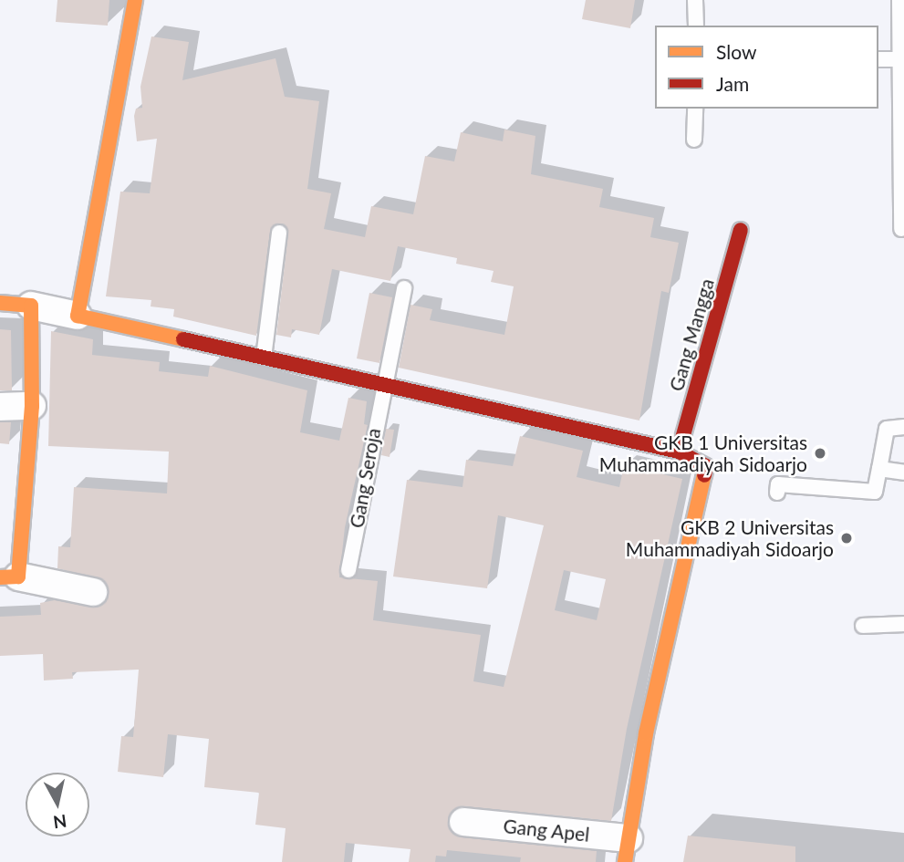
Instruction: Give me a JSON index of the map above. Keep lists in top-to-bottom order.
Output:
{
  "streets": {
    "street": ["Gang Mangga", "Gang Apel"],
    "lane": ["Gang Seroja"]
  },
  "places": ["GKB 1 Universitas Muhammadiyah Sidoarjo", "GKB 2 Universitas Muhammadiyah Sidoarjo"],
  "legend": ["Slow", "Jam"],
  "north": "bottom"
}
